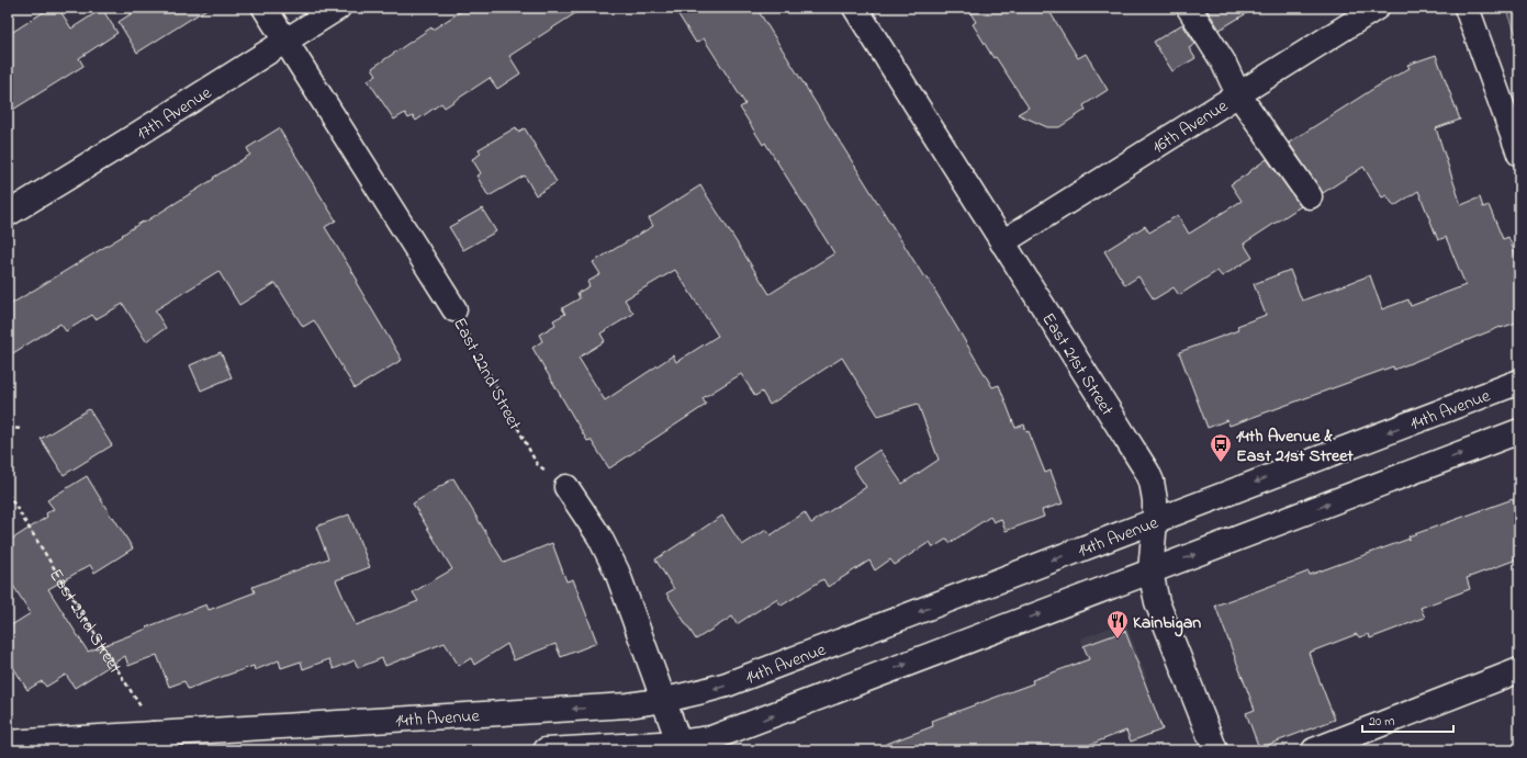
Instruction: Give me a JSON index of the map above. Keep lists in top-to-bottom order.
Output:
{
  "streets": {
    "main road": [
      "17th Avenue",
      "16th Avenue",
      "East 21st Street",
      "East 22nd Street",
      "14th Avenue"
    ],
    "path": ["East 23rd Street"]
  },
  "crossings": [
    ["17th Avenue", "East 22nd Street"],
    ["16th Avenue", "East 21st Street"],
    ["East 21st Street", "14th Avenue"],
    ["14th Avenue", "East 23rd Street"]
  ],
  "places": {
    "bus stop": ["14th Avenue & East 21st Street"],
    "restaurant": ["Kainbigan"]
  },
  "scale_bar": "20 m"
}
